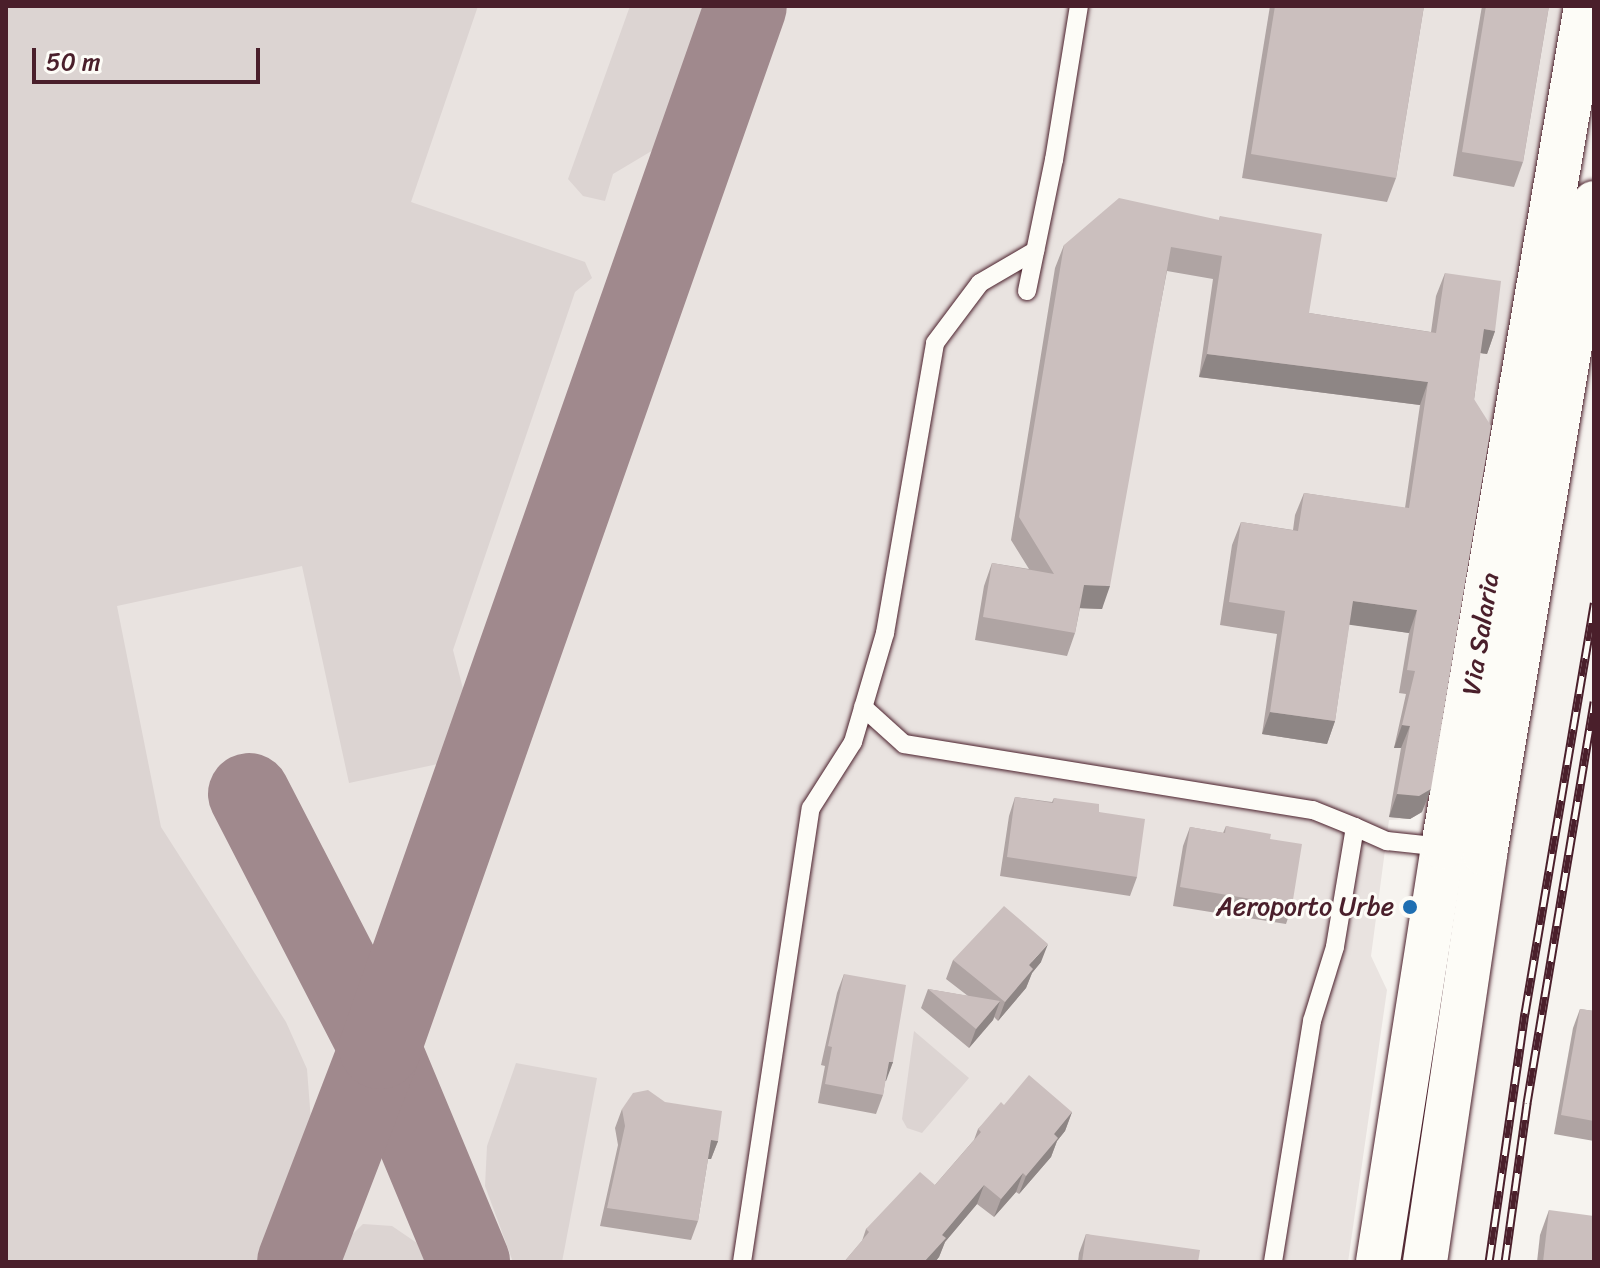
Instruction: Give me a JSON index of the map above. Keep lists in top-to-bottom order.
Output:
{
  "streets": {
    "main road": ["Via Salaria"]
  },
  "places": ["Aeroporto Urbe"],
  "scale_bar": "50 m"
}
